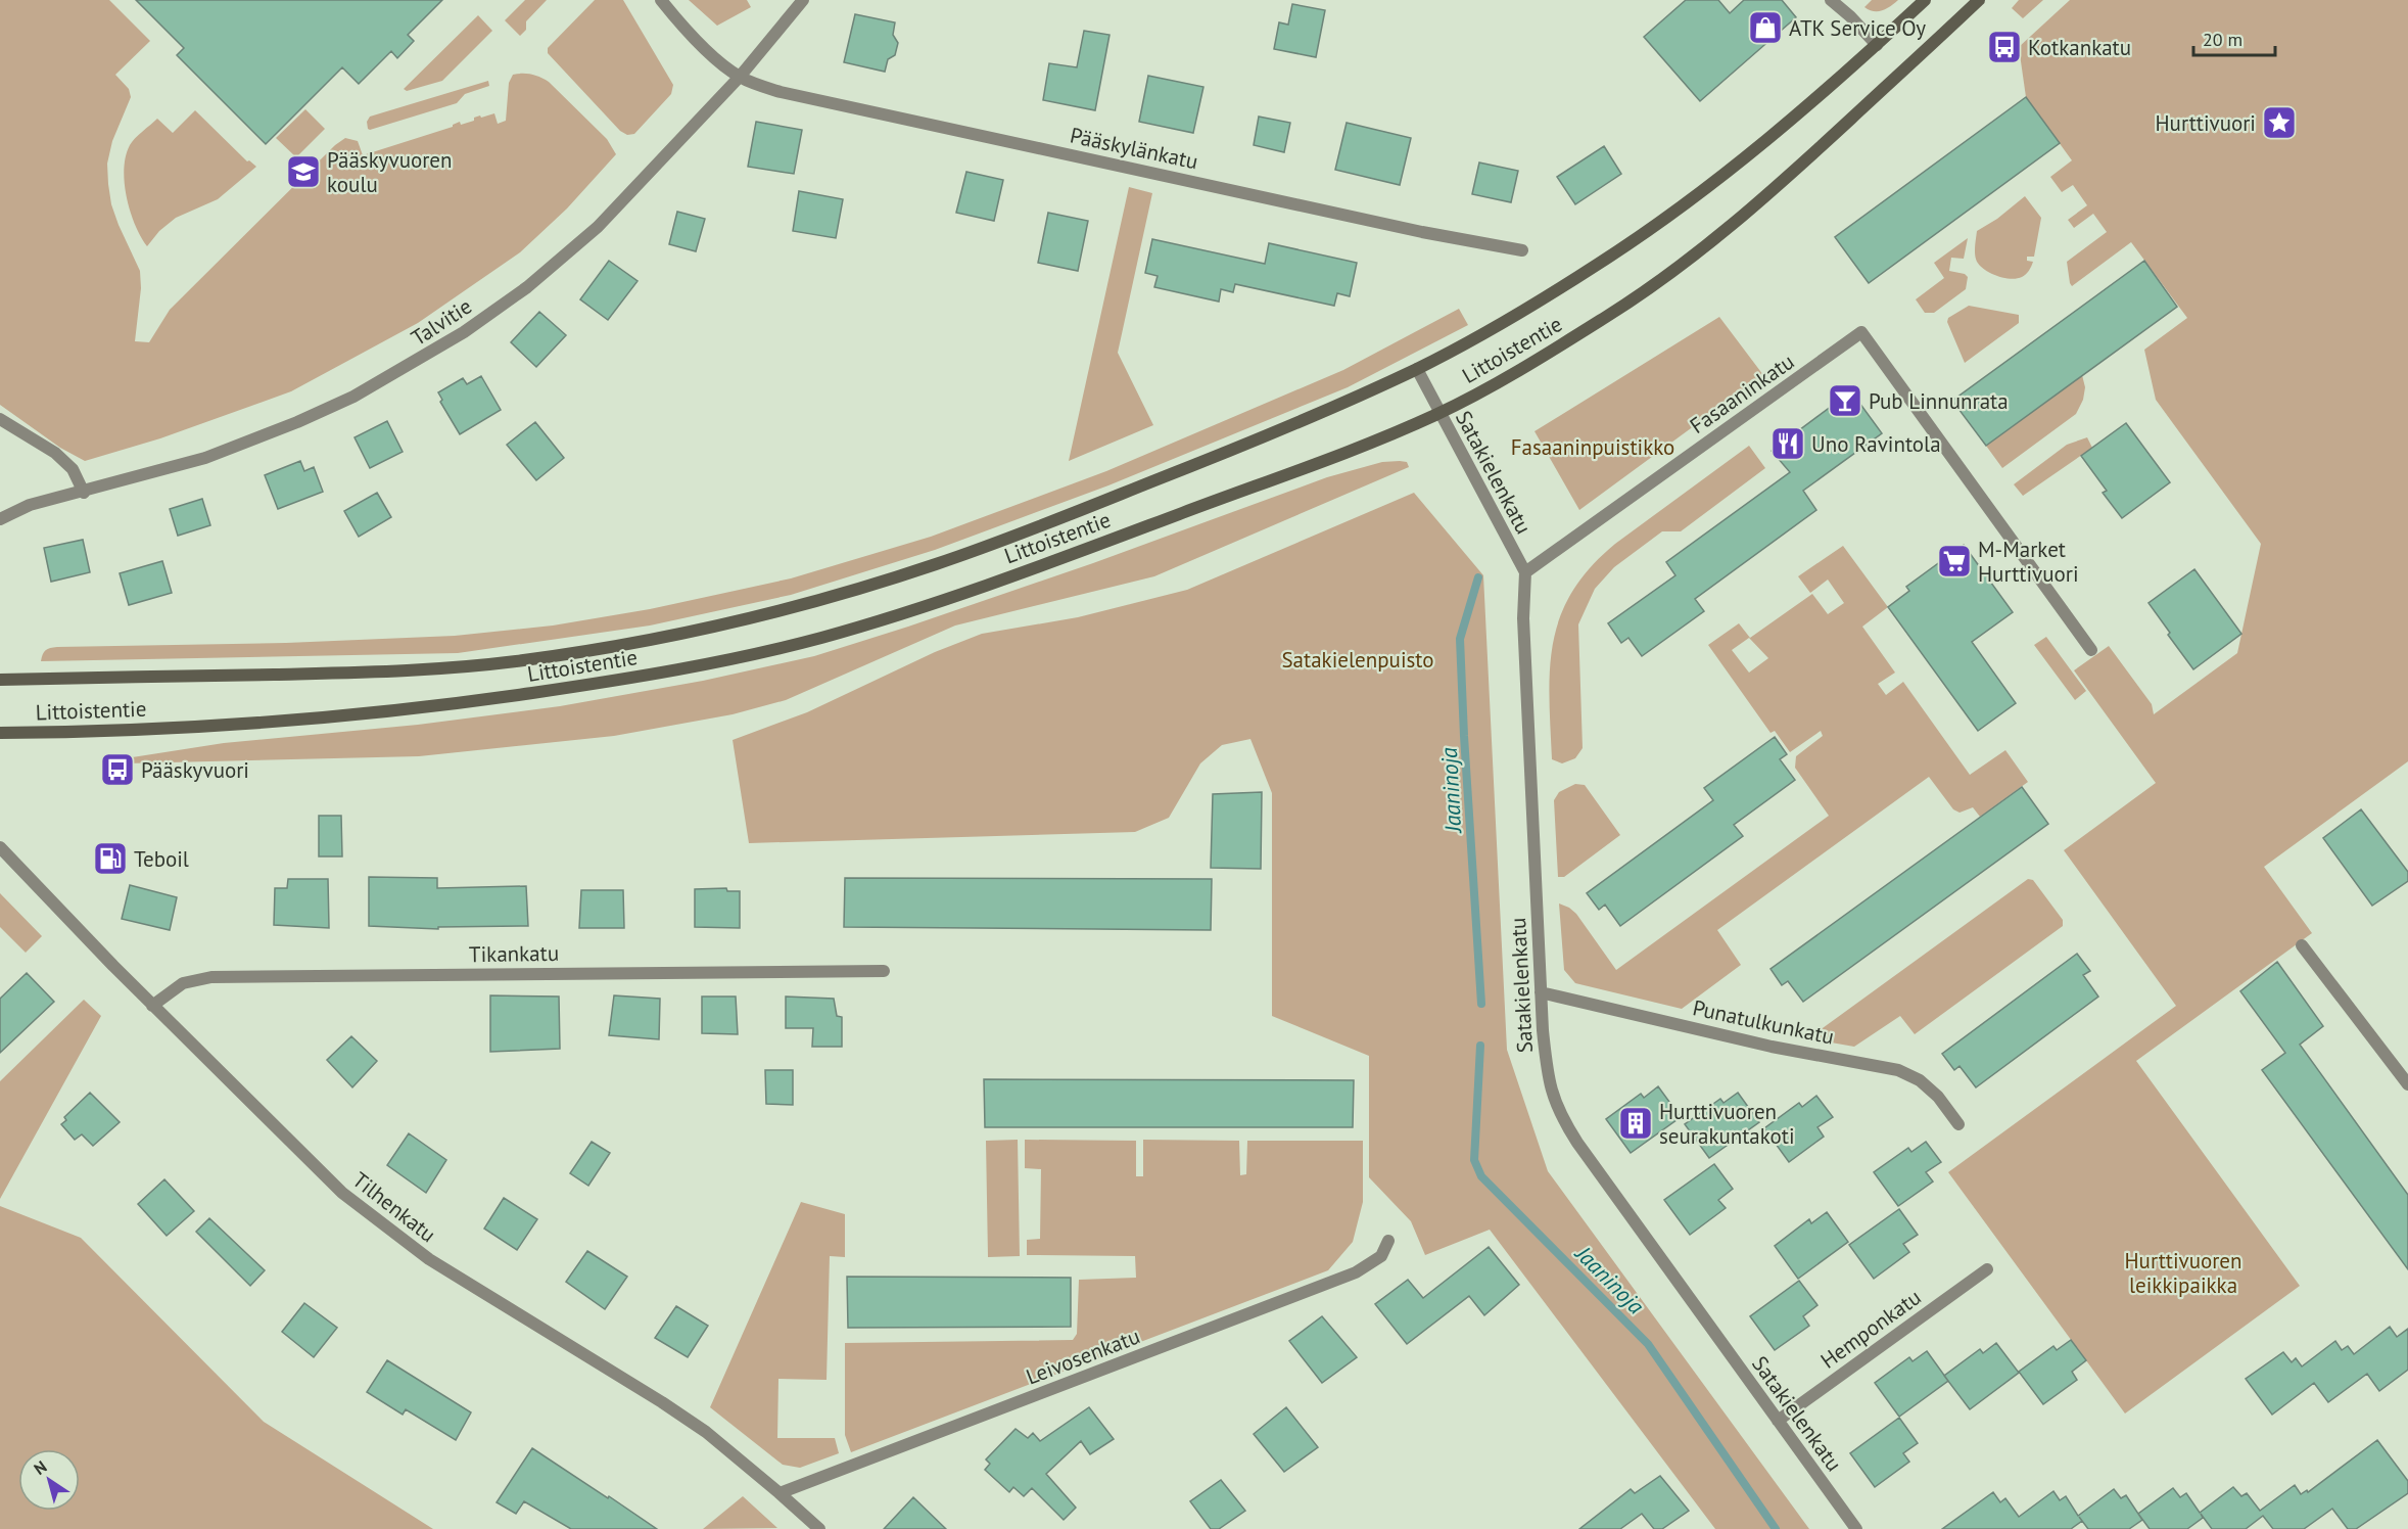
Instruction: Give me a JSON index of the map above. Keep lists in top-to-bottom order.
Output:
{
  "streets": {
    "main road": ["Littoistentie"],
    "street": [
      "Pääskylänkatu",
      "Talvitie",
      "Fasaaninkatu",
      "Satakielenkatu",
      "Tikankatu",
      "Punatulkunkatu",
      "Tilhenkatu",
      "Hemponkatu",
      "Leivosenkatu"
    ]
  },
  "crossings": [
    ["Pääskylänkatu", "Talvitie"],
    ["Littoistentie", "Satakielenkatu"],
    ["Fasaaninkatu", "Satakielenkatu"],
    ["Satakielenkatu", "Punatulkunkatu"],
    ["Satakielenkatu", "Hemponkatu"],
    ["Tikankatu", "Tilhenkatu"],
    ["Tilhenkatu", "Leivosenkatu"]
  ],
  "water": ["Jaaninoja"],
  "parks": ["Fasaaninpuistikko", "Satakielenpuisto", "Hurttivuoren leikkipaikka"],
  "places": {
    "shop": ["ATK Service Oy"],
    "bus stop": ["Kotkankatu", "Pääskyvuori"],
    "place": ["Hurttivuori"],
    "school or university": ["Pääskyvuoren koulu"],
    "bar": ["Pub Linnunrata"],
    "restaurant": ["Uno Ravintola"],
    "supermarket": ["M-Market Hurttivuori"],
    "fuel station": ["Teboil"],
    "building": ["Hurttivuoren seurakuntakoti"]
  },
  "scale_bar": "20 m",
  "north": "top left"
}
